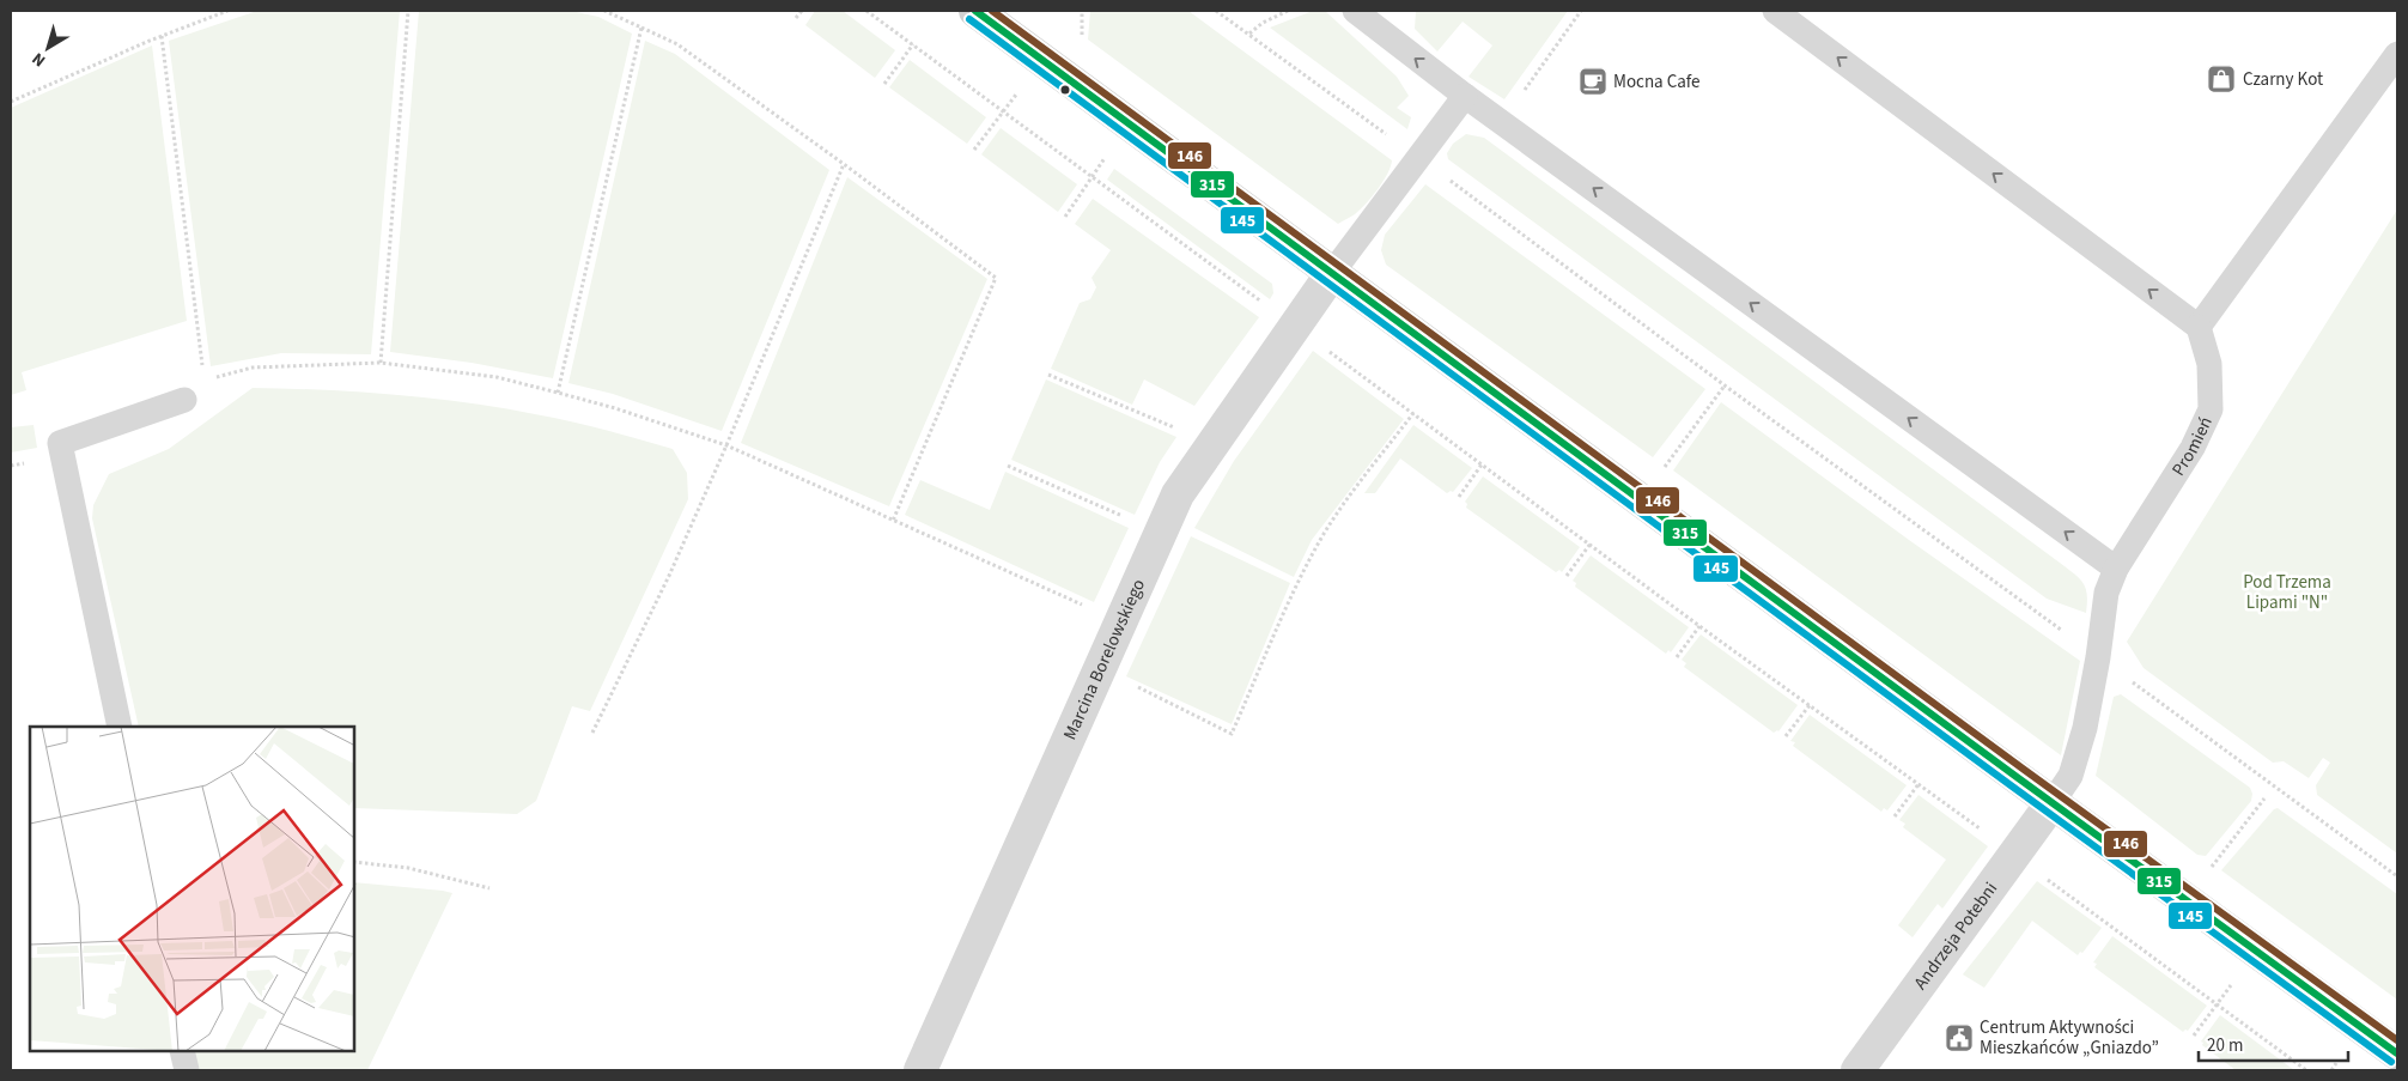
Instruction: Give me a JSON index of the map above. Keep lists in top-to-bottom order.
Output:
{
  "streets": {
    "street": ["Marcina Borelowskiego", "Andrzeja Potebni"],
    "lane": ["Promień"]
  },
  "crossings": [
    ["Promień", "Andrzeja Potebni"]
  ],
  "parks": ["Pod Trzema Lipami \"N\""],
  "places": {
    "shop": ["Czarny Kot"],
    "cafe": ["Mocna Cafe"],
    "public building": ["Centrum Aktywności Mieszkańców „Gniazdo”"]
  },
  "lines": ["transit line 315", "transit line 146", "transit line 145"],
  "scale_bar": "20 m",
  "north": "bottom left"
}
